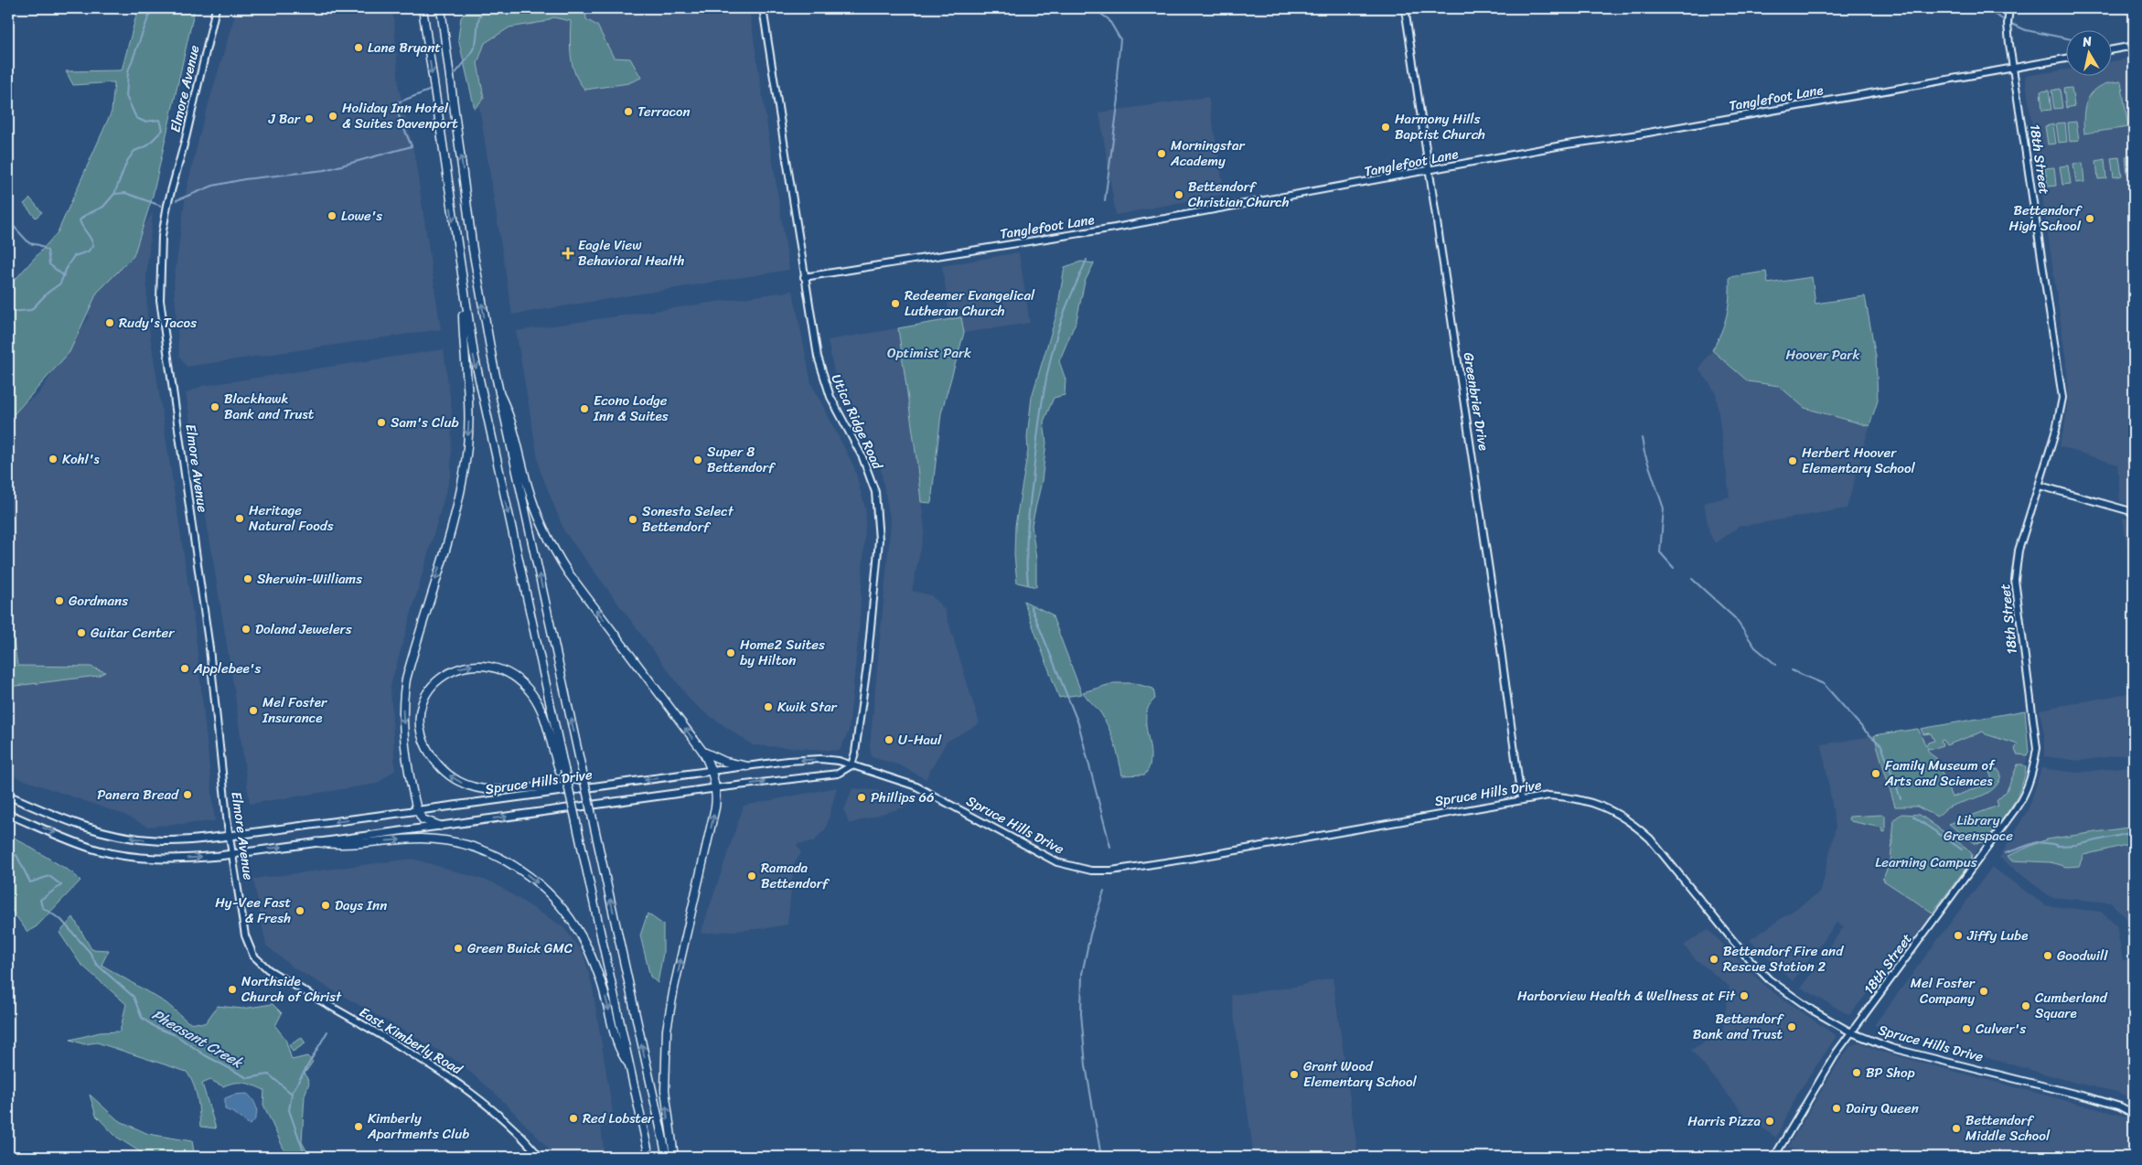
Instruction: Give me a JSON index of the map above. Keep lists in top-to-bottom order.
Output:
{
  "streets": {
    "main road": [
      "Elmore Avenue",
      "Tanglefoot Lane",
      "18th Street",
      "Greenbrier Drive",
      "Utica Ridge Road",
      "Spruce Hills Drive",
      "East Kimberly Road"
    ]
  },
  "crossings": [
    ["Elmore Avenue", "Spruce Hills Drive"],
    ["Elmore Avenue", "East Kimberly Road"],
    ["Tanglefoot Lane", "18th Street"],
    ["Tanglefoot Lane", "Greenbrier Drive"],
    ["Tanglefoot Lane", "Utica Ridge Road"],
    ["18th Street", "Spruce Hills Drive"],
    ["Greenbrier Drive", "Spruce Hills Drive"],
    ["Utica Ridge Road", "Spruce Hills Drive"]
  ],
  "water": ["Pheasant Creek"],
  "parks": [
    "Optimist Park",
    "Hoover Park",
    "Library Greenspace",
    "Learning Campus"
  ],
  "places": {
    "other": [
      "Lane Bryant",
      "Terracon",
      "Holiday Inn Hotel & Suites Davenport",
      "J Bar",
      "Harmony Hills Baptist Church",
      "Morningstar Academy",
      "Bettendorf Christian Church",
      "Lowe's",
      "Bettendorf High School",
      "Redeemer Evangelical Lutheran Church",
      "Rudy's Tacos",
      "Blackhawk Bank and Trust",
      "Econo Lodge Inn & Suites",
      "Sam's Club",
      "Kohl's",
      "Super 8 Bettendorf",
      "Herbert Hoover Elementary School",
      "Heritage Natural Foods",
      "Sonesta Select Bettendorf",
      "Sherwin-Williams",
      "Gordmans",
      "Doland Jewelers",
      "Guitar Center",
      "Home2 Suites by Hilton",
      "Applebee's",
      "Kwik Star",
      "Mel Foster Insurance",
      "U-Haul",
      "Family Museum of Arts and Sciences",
      "Panera Bread",
      "Phillips 66",
      "Ramada Bettendorf",
      "Days Inn",
      "Hy-Vee Fast & Fresh",
      "Jiffy Lube",
      "Green Buick GMC",
      "Goodwill",
      "Bettendorf Fire and Rescue Station 2",
      "Northside Church of Christ",
      "Mel Foster Company",
      "Harborview Health & Wellness at Fit",
      "Cumberland Square",
      "Bettendorf Bank and Trust",
      "Culver's",
      "BP Shop",
      "Grant Wood Elementary School",
      "Dairy Queen",
      "Red Lobster",
      "Harris Pizza",
      "Kimberly Apartments Club",
      "Bettendorf Middle School"
    ],
    "health": ["Eagle View Behavioral Health"]
  },
  "north": "top"
}
